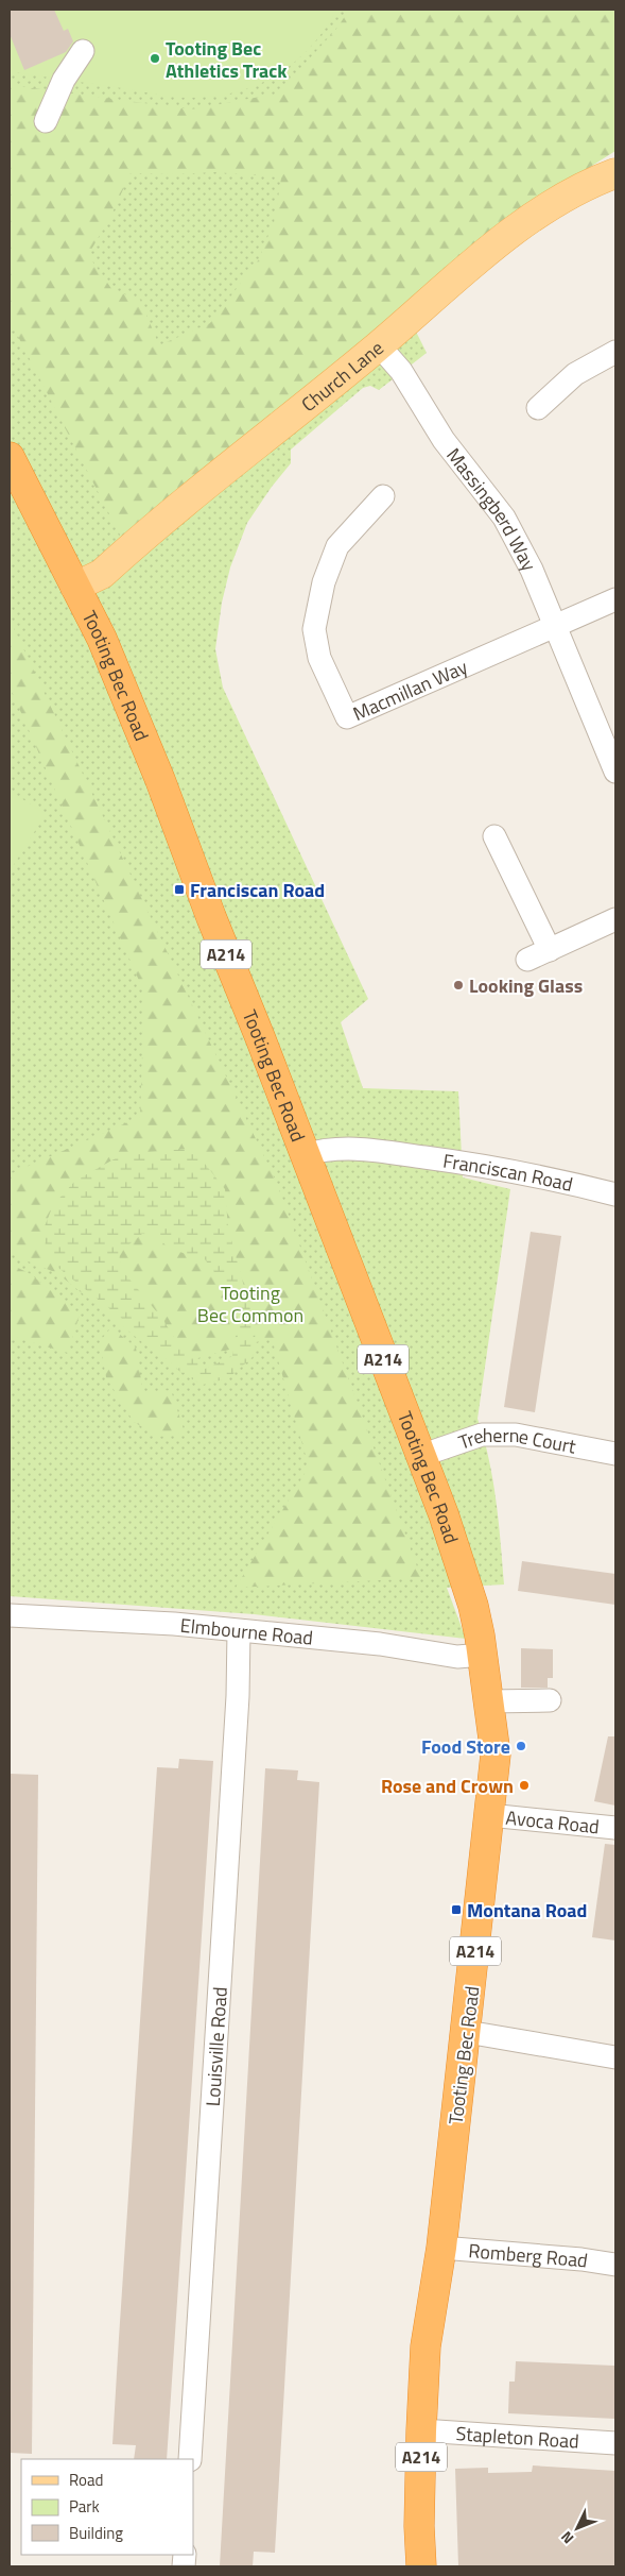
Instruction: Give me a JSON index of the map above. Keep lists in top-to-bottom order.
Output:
{
  "streets": {
    "highway": ["Tooting Bec Road", "A214"],
    "main road": ["Church Lane"],
    "street": [
      "Massingberd Way",
      "Macmillan Way",
      "Franciscan Road",
      "Treherne Court",
      "Elmbourne Road",
      "Avoca Road",
      "Louisville Road",
      "Romberg Road",
      "Stapleton Road"
    ]
  },
  "crossings": [
    ["Church Lane", "Massingberd Way"],
    ["Church Lane", "Tooting Bec Road"],
    ["Massingberd Way", "Macmillan Way"],
    ["Tooting Bec Road", "Franciscan Road"],
    ["Tooting Bec Road", "Treherne Court"],
    ["Tooting Bec Road", "Elmbourne Road"],
    ["Tooting Bec Road", "Avoca Road"],
    ["Tooting Bec Road", "Romberg Road"],
    ["Tooting Bec Road", "Stapleton Road"],
    ["Elmbourne Road", "Louisville Road"]
  ],
  "parks": ["Tooting Bec Common"],
  "places": {
    "other": [
      "Tooting Bec Athletics Track",
      "Looking Glass",
      "Food Store",
      "Rose and Crown"
    ],
    "transit": ["Franciscan Road", "Montana Road"]
  },
  "legend": ["Road", "Park", "Building"],
  "north": "bottom left"
}
